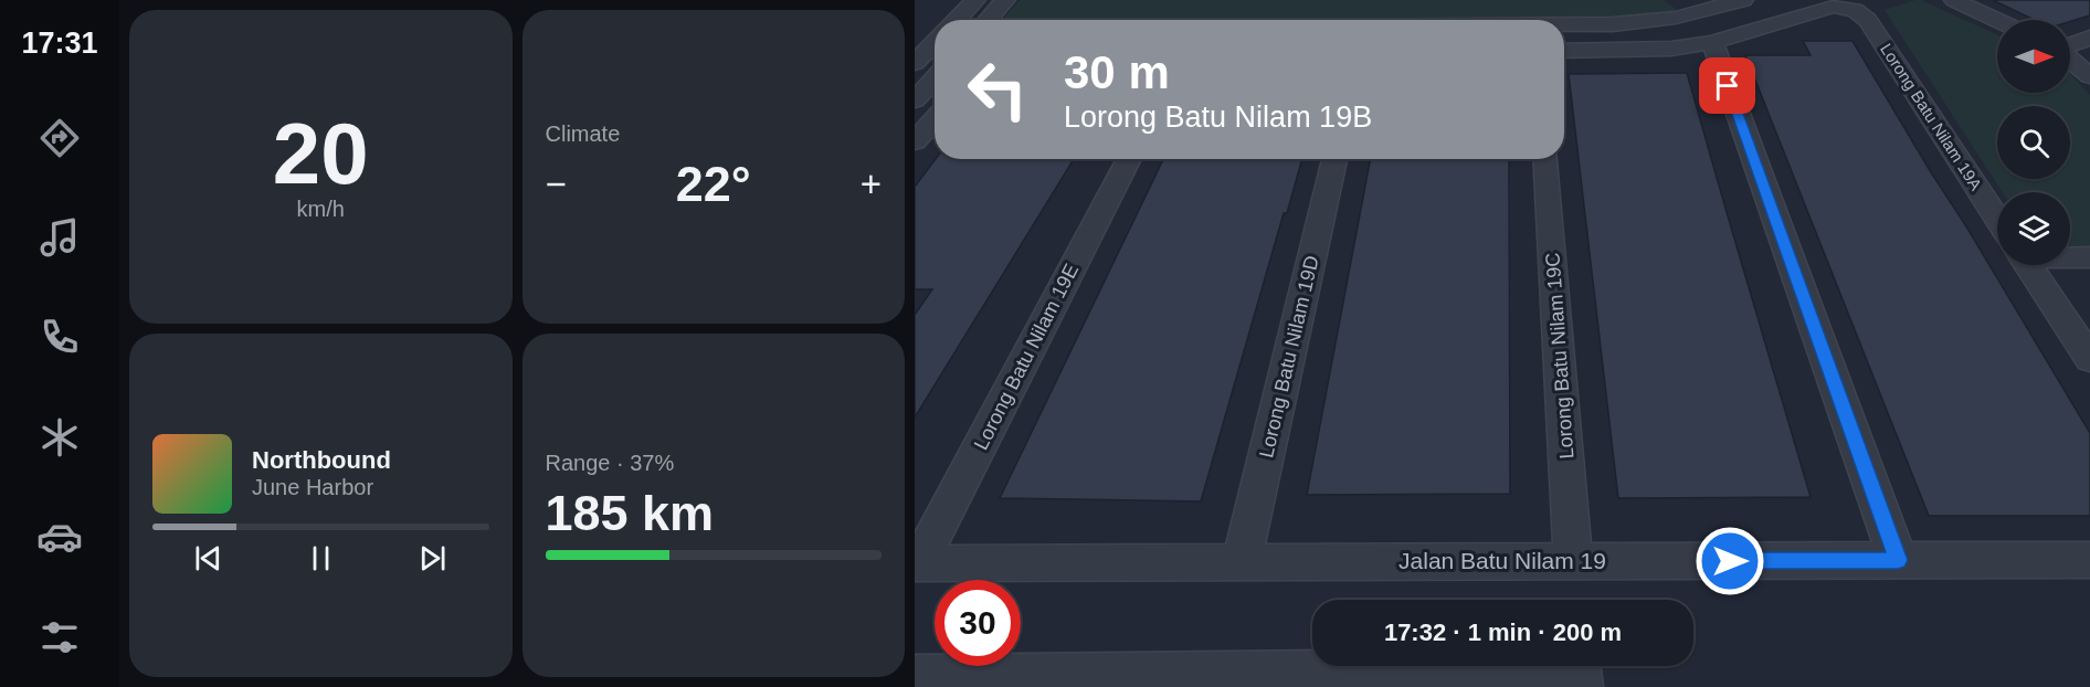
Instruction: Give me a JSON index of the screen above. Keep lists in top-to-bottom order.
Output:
{
  "streets": {
    "street": [
      "Lorong Batu Nilam 19A",
      "Lorong Batu Nilam 19C",
      "Lorong Batu Nilam 19E",
      "Lorong Batu Nilam 19D",
      "Jalan Batu Nilam 19"
    ]
  },
  "crossings": [
    ["Lorong Batu Nilam 19C", "Jalan Batu Nilam 19"],
    ["Lorong Batu Nilam 19E", "Jalan Batu Nilam 19"],
    ["Lorong Batu Nilam 19D", "Jalan Batu Nilam 19"]
  ],
  "north": "right",
  "page": {
    "tabs": "17:31",
    "tile": [
      ["20", "km/h"],
      "Climate",
      ["Range · 37%", "185 km"]
    ],
    "turn": ["30 m", "Lorong Batu Nilam 19B"],
    "heat": ["−", "22°", "+"],
    "song": ["Northbound", "June Harbor"],
    "limit": "30",
    "trip": "17:32 · 1 min · 200 m"
  }
}
